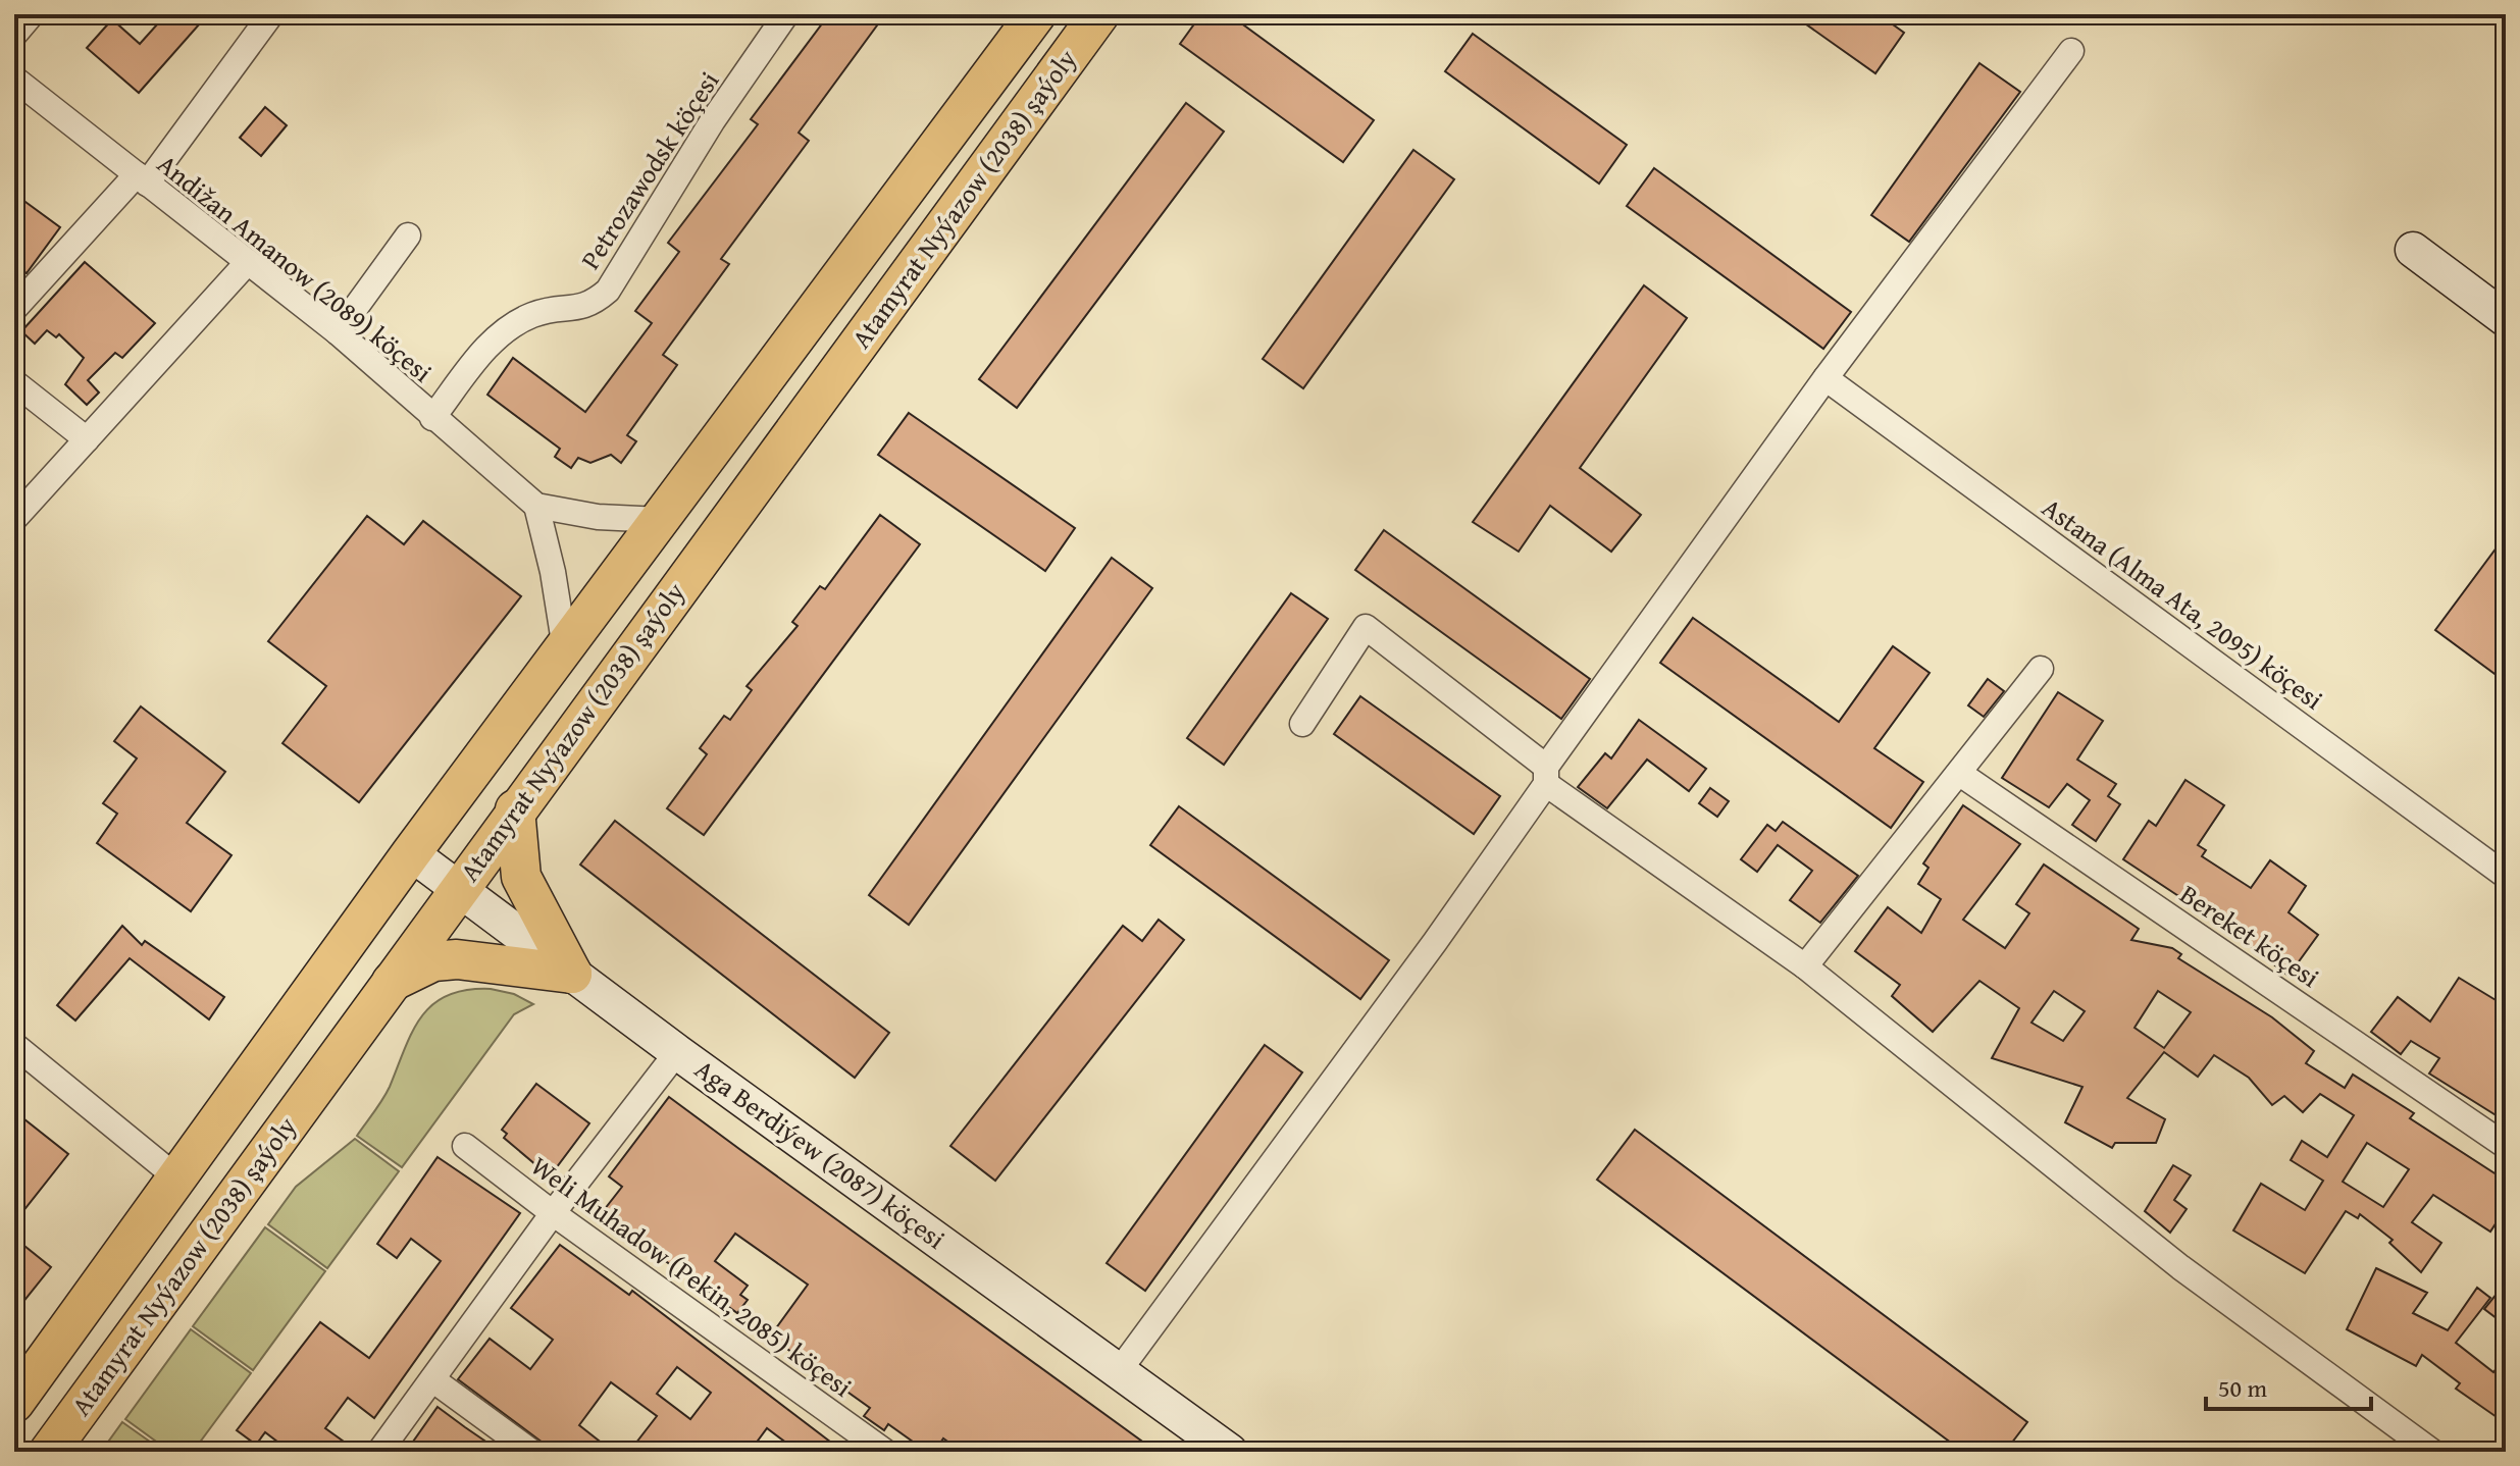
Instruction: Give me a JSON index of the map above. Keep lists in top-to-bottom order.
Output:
{
  "streets": {
    "main road": ["Atamyrat Nyýazow (2038) şaýoly"],
    "street": [
      "Petrozawodsk köçesi",
      "Andižan Amanow (2089) köçesi",
      "Astana (Alma Ata, 2095) köçesi",
      "Bereket köçesi",
      "Aga Berdiýew (2087) köçesi",
      "Weli Muhadow (Pekin, 2085) köçesi"
    ]
  },
  "crossings": [
    ["Petrozawodsk köçesi", "Andižan Amanow (2089) köçesi"],
    ["Atamyrat Nyýazow (2038) şaýoly", "Andižan Amanow (2089) köçesi"],
    ["Atamyrat Nyýazow (2038) şaýoly", "Aga Berdiýew (2087) köçesi"]
  ],
  "scale_bar": "50 m"
}
